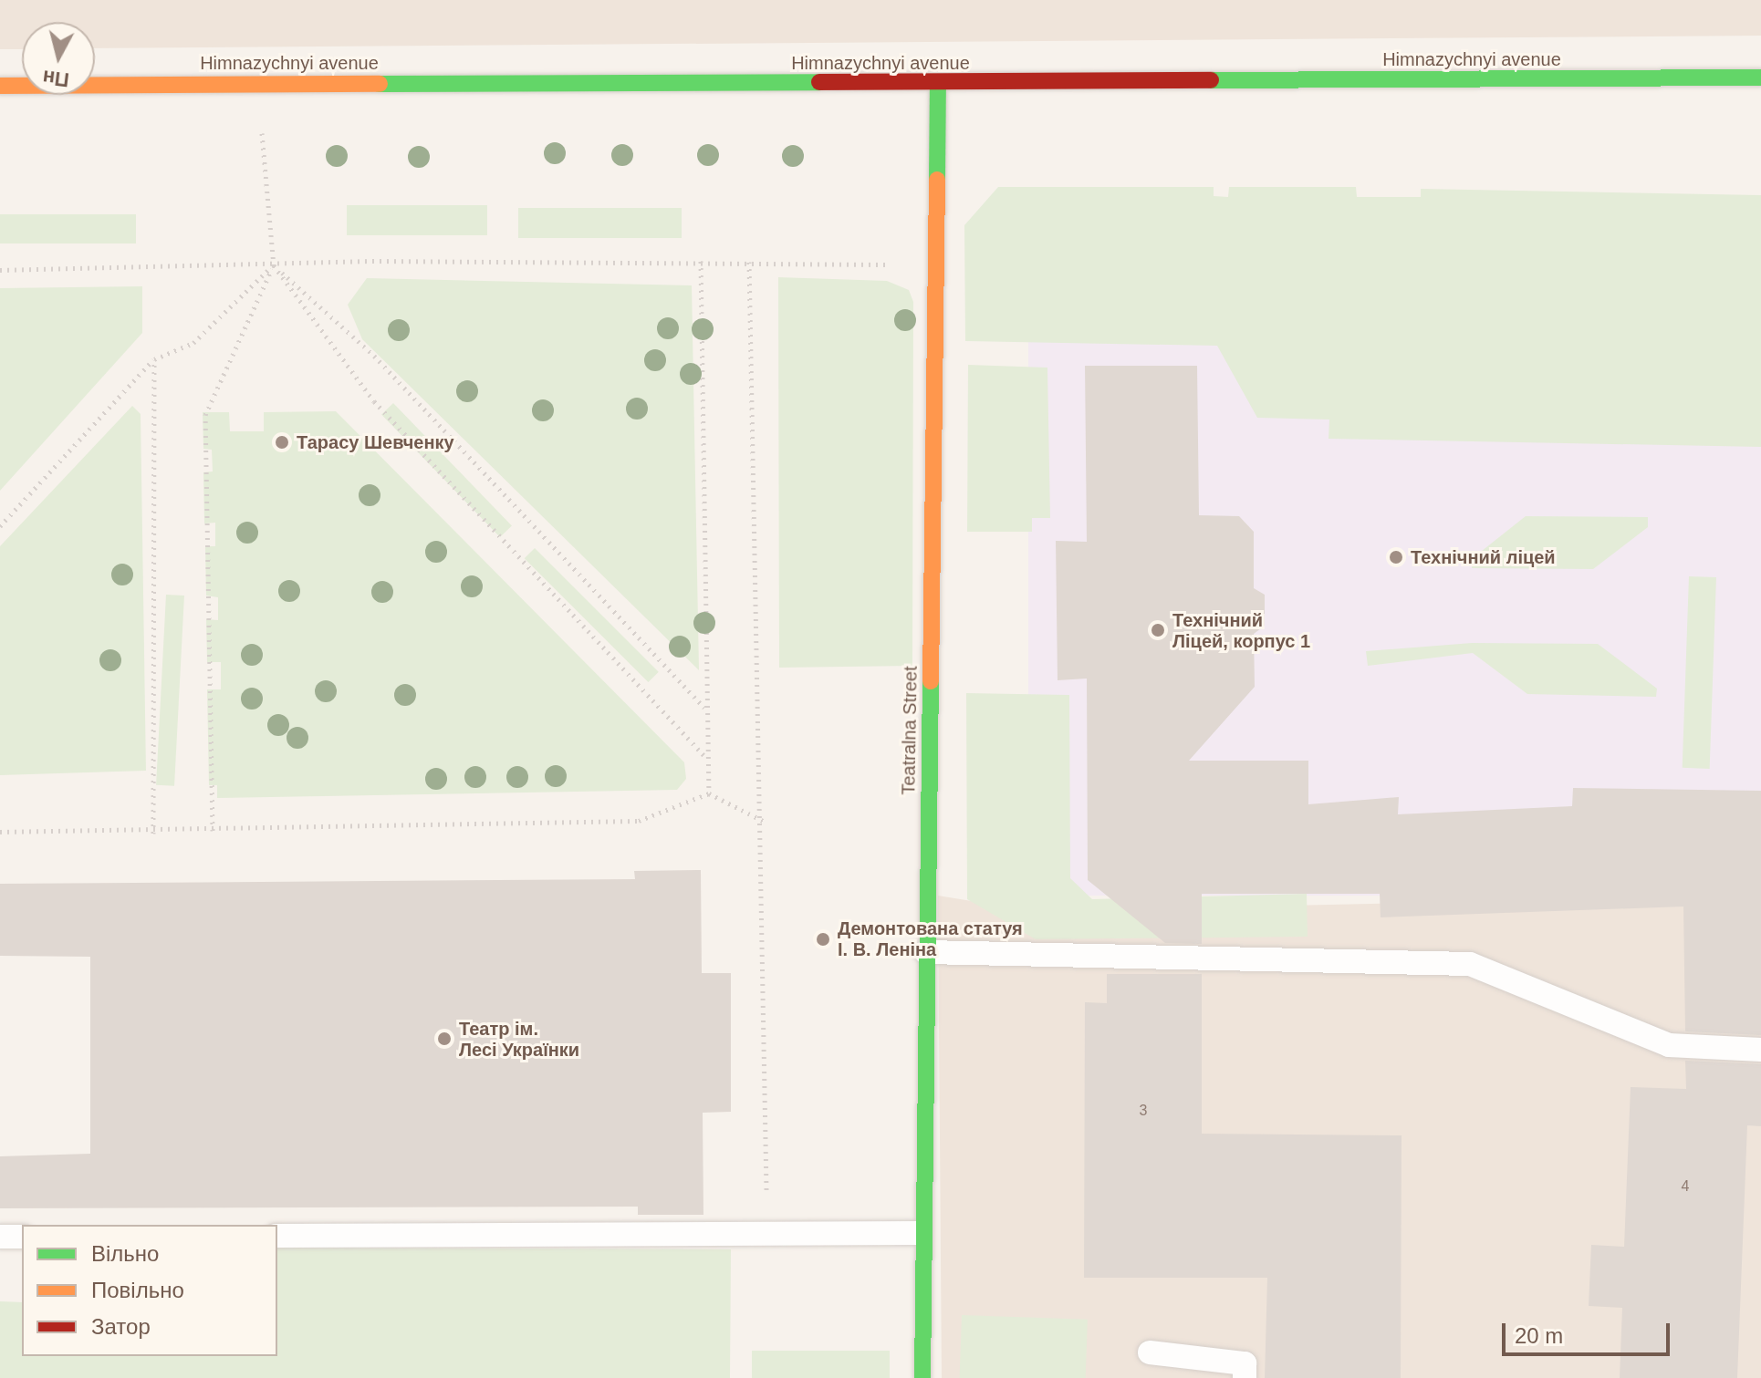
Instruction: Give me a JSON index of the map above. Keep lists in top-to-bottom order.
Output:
{
  "streets": {
    "main road": ["Himnazychnyi avenue", "Teatralna Street"]
  },
  "crossings": [
    ["Himnazychnyi avenue", "Teatralna Street"]
  ],
  "places": [
    "Тарасу Шевченку",
    "Технічний ліцей",
    "Технічний Ліцей, корпус 1",
    "Демонтована статуя І. В. Леніна",
    "Театр ім. Лесі Українки"
  ],
  "house_numbers": ["3", "4"],
  "legend": ["Вільно", "Повільно", "Затор"],
  "scale_bar": "20 m",
  "north": "bottom"
}
